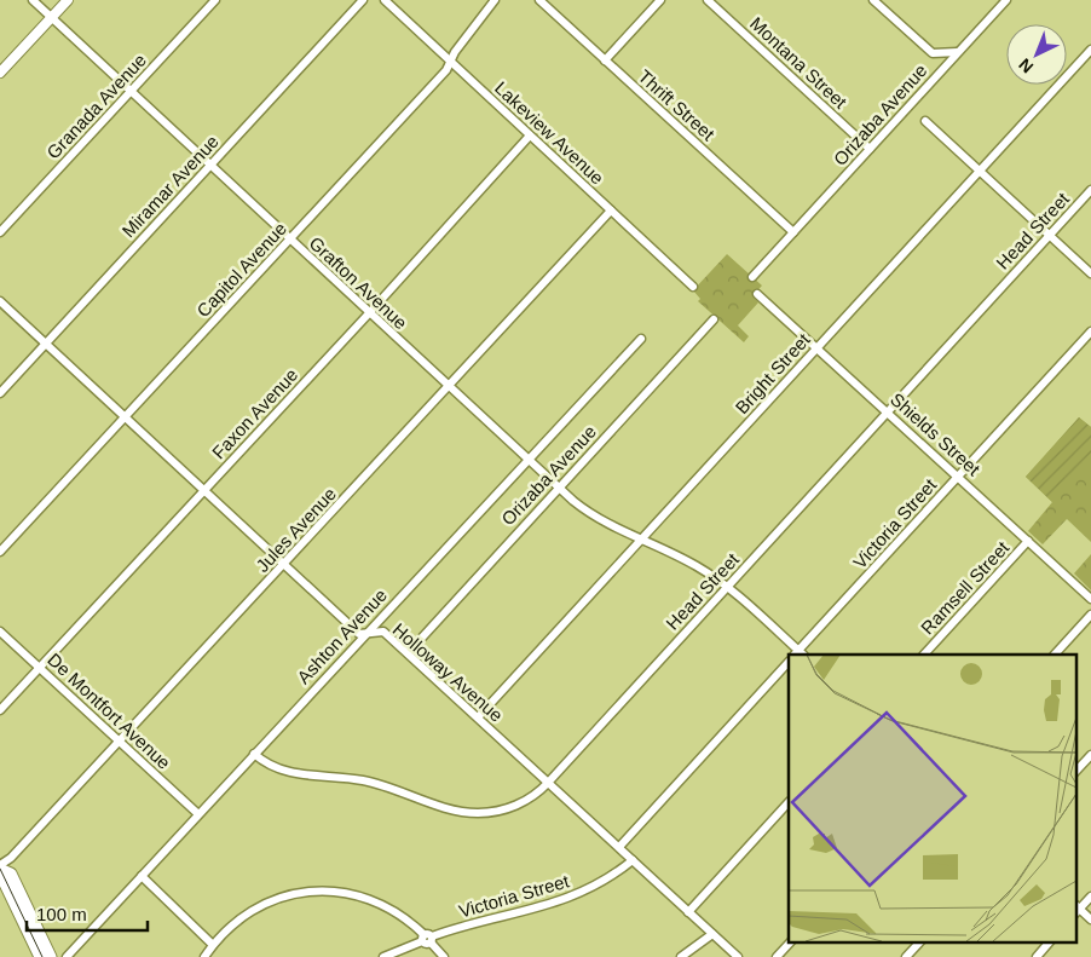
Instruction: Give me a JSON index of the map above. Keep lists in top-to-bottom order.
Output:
{
  "streets": {
    "street": [
      "Montana Street",
      "Thrift Street",
      "Granada Avenue",
      "Orizaba Avenue",
      "Lakeview Avenue",
      "Miramar Avenue",
      "Head Street",
      "Capitol Avenue",
      "Grafton Avenue",
      "Bright Street",
      "Faxon Avenue",
      "Shields Street",
      "Victoria Street",
      "Jules Avenue",
      "Ramsell Street",
      "Ashton Avenue",
      "Holloway Avenue",
      "De Montfort Avenue"
    ]
  },
  "crossings": [
    ["Montana Street", "Orizaba Avenue"],
    ["Thrift Street", "Orizaba Avenue"],
    ["Granada Avenue", "Grafton Avenue"],
    ["Orizaba Avenue", "Grafton Avenue"],
    ["Orizaba Avenue", "Holloway Avenue"],
    ["Lakeview Avenue", "Capitol Avenue"],
    ["Lakeview Avenue", "Faxon Avenue"],
    ["Lakeview Avenue", "Jules Avenue"],
    ["Miramar Avenue", "Grafton Avenue"],
    ["Miramar Avenue", "Holloway Avenue"],
    ["Head Street", "Grafton Avenue"],
    ["Head Street", "Shields Street"],
    ["Head Street", "Ashton Avenue"],
    ["Head Street", "Holloway Avenue"],
    ["Capitol Avenue", "Grafton Avenue"],
    ["Capitol Avenue", "Holloway Avenue"],
    ["Grafton Avenue", "Bright Street"],
    ["Grafton Avenue", "Faxon Avenue"],
    ["Grafton Avenue", "Victoria Street"],
    ["Grafton Avenue", "Jules Avenue"],
    ["Grafton Avenue", "Ashton Avenue"],
    ["Bright Street", "Shields Street"],
    ["Bright Street", "Holloway Avenue"],
    ["Faxon Avenue", "Holloway Avenue"],
    ["Faxon Avenue", "De Montfort Avenue"],
    ["Shields Street", "Victoria Street"],
    ["Shields Street", "Ramsell Street"],
    ["Victoria Street", "Holloway Avenue"],
    ["Jules Avenue", "Holloway Avenue"],
    ["Jules Avenue", "De Montfort Avenue"],
    ["Ashton Avenue", "Holloway Avenue"],
    ["Ashton Avenue", "De Montfort Avenue"]
  ],
  "scale_bar": "100 m",
  "north": "bottom left"
}
